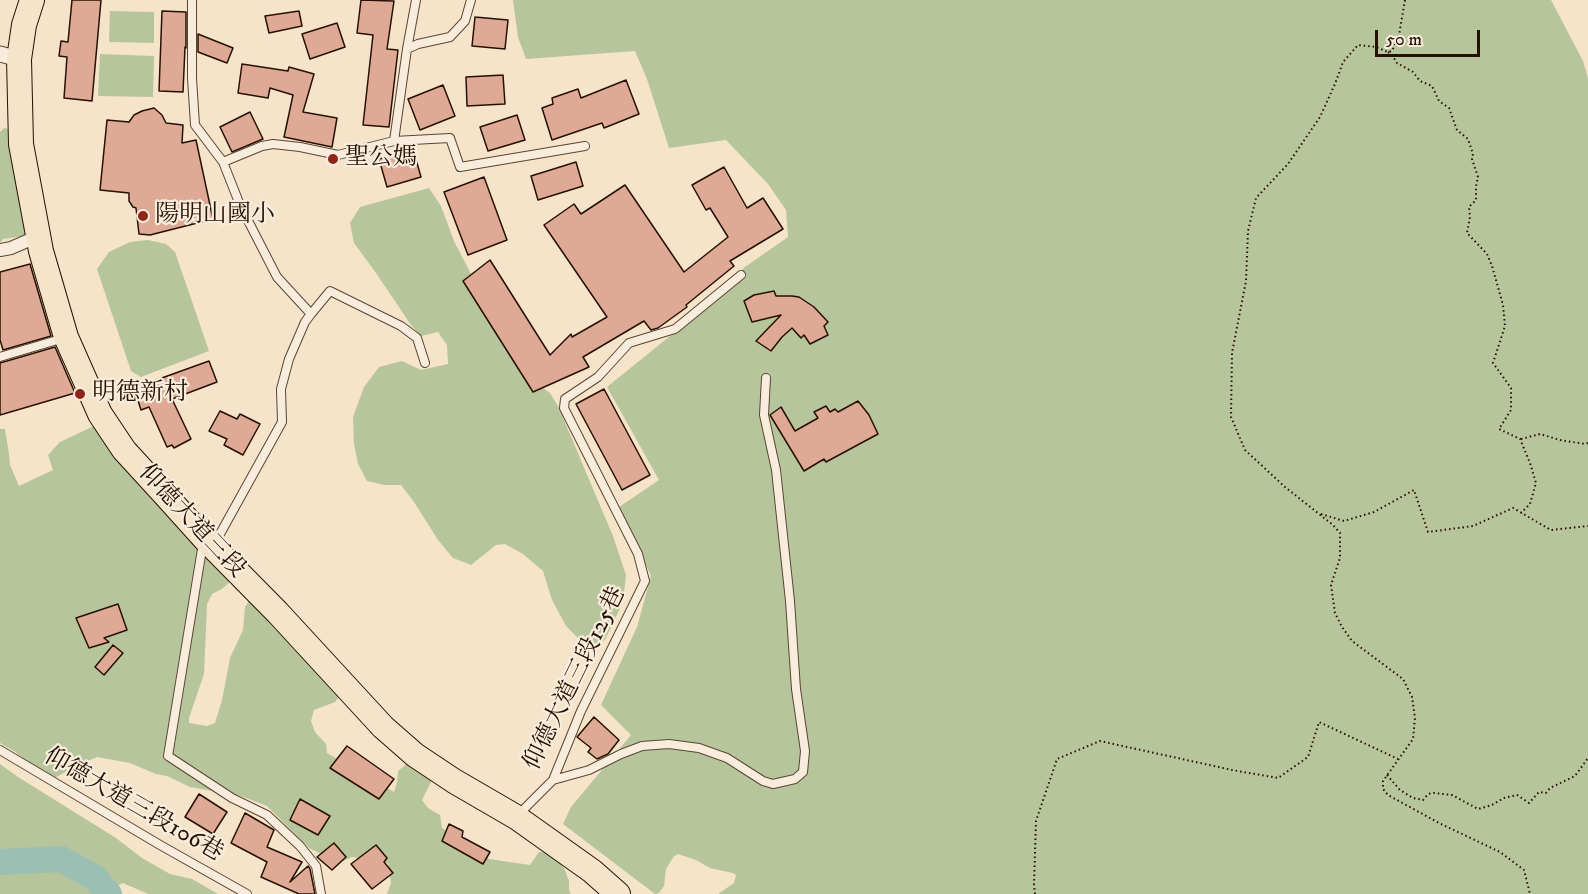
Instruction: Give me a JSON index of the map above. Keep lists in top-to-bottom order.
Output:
{
  "streets": {
    "main road": ["仰德大道三段"],
    "lane": ["仰德大道三段125巷", "仰德大道三段106巷"]
  },
  "crossings": [
    ["仰德大道三段", "仰德大道三段125巷"]
  ],
  "places": ["聖公媽", "陽明山國小", "明德新村"],
  "scale_bar": "50 m"
}
